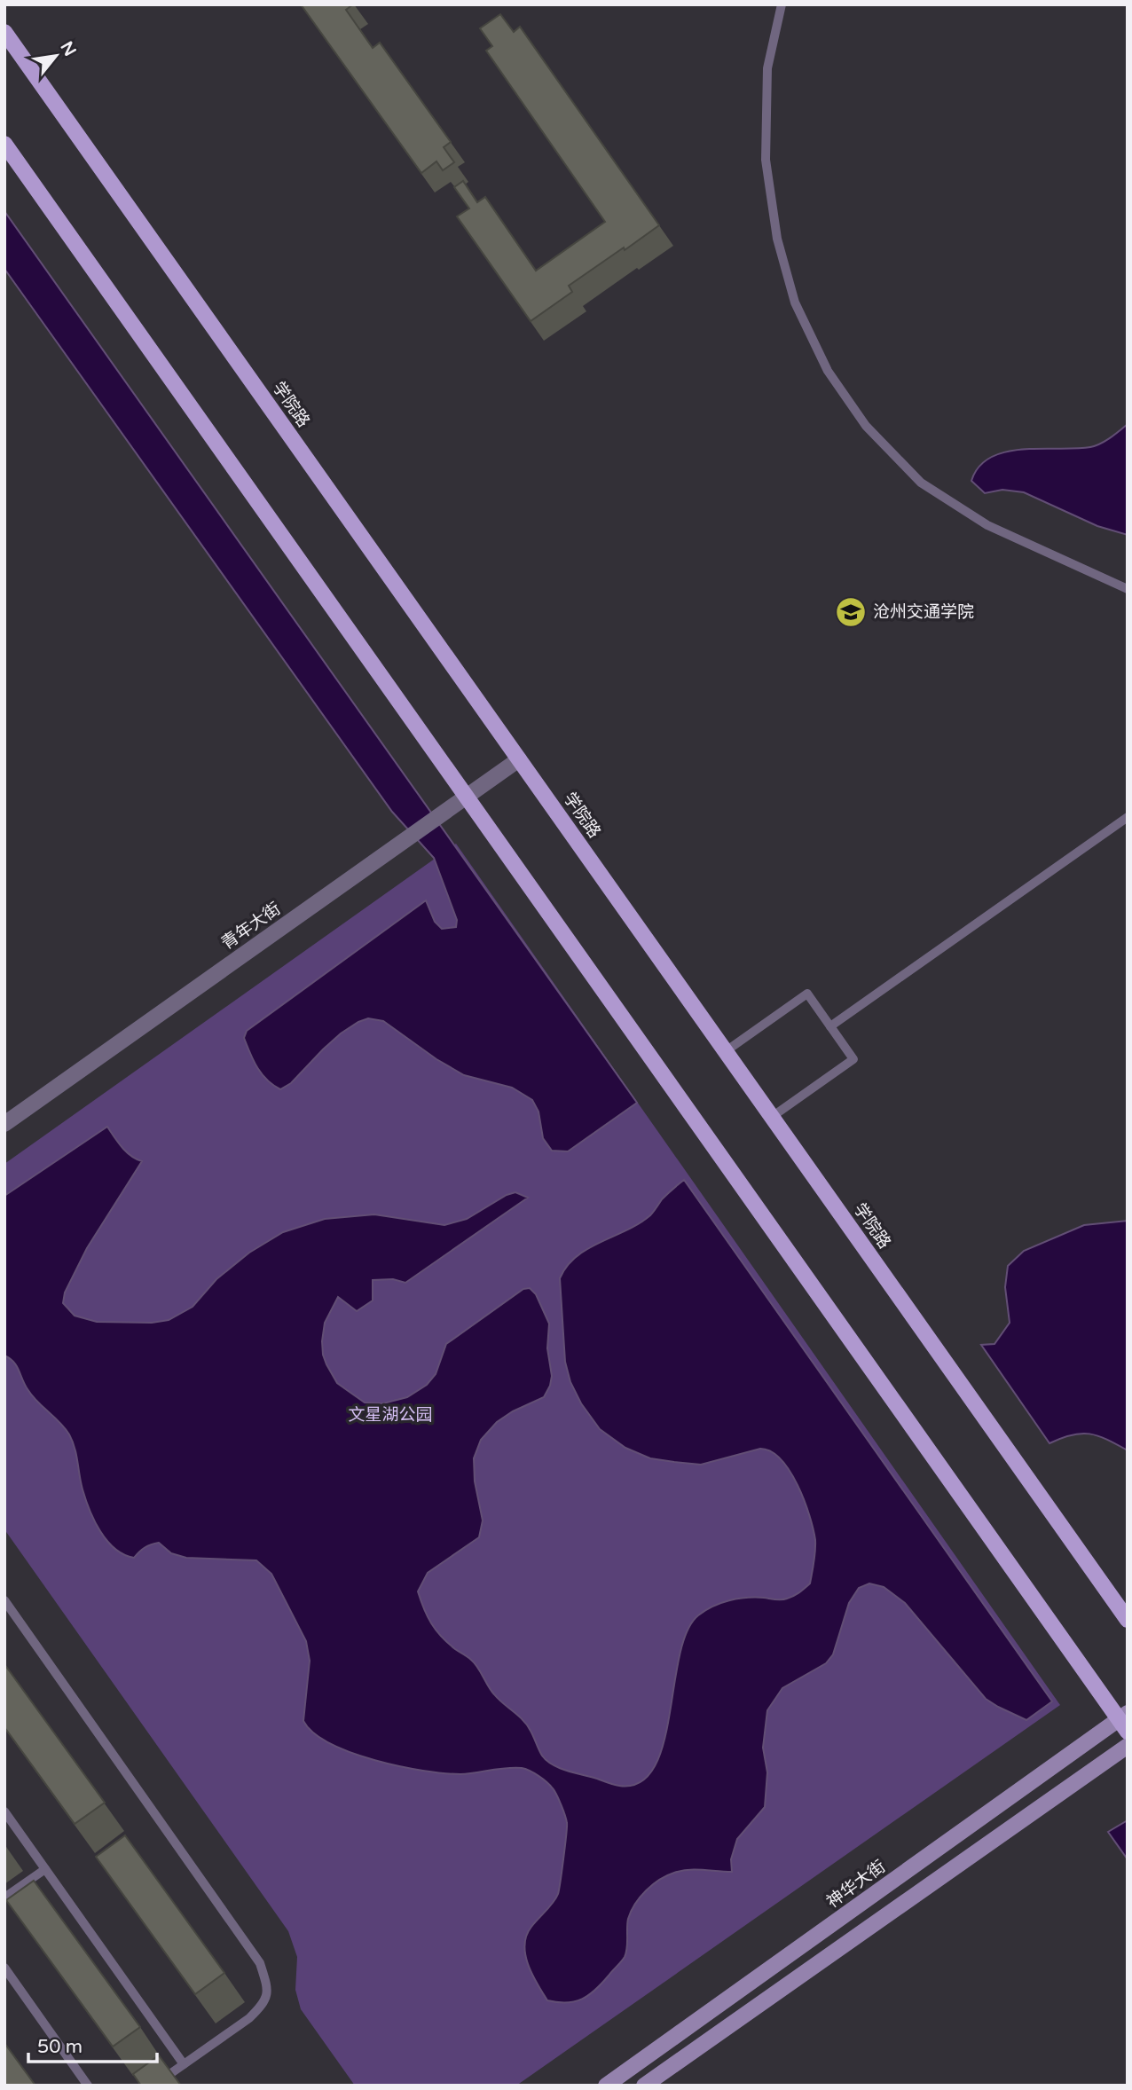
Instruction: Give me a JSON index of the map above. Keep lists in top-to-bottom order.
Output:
{
  "streets": {
    "main road": ["学院路", "神华大街"],
    "street": ["青年大街"]
  },
  "crossings": [
    ["学院路", "青年大街"]
  ],
  "parks": ["文星湖公园"],
  "places": {
    "school or university": ["沧州交通学院"]
  },
  "scale_bar": "50 m",
  "north": "top right"
}
